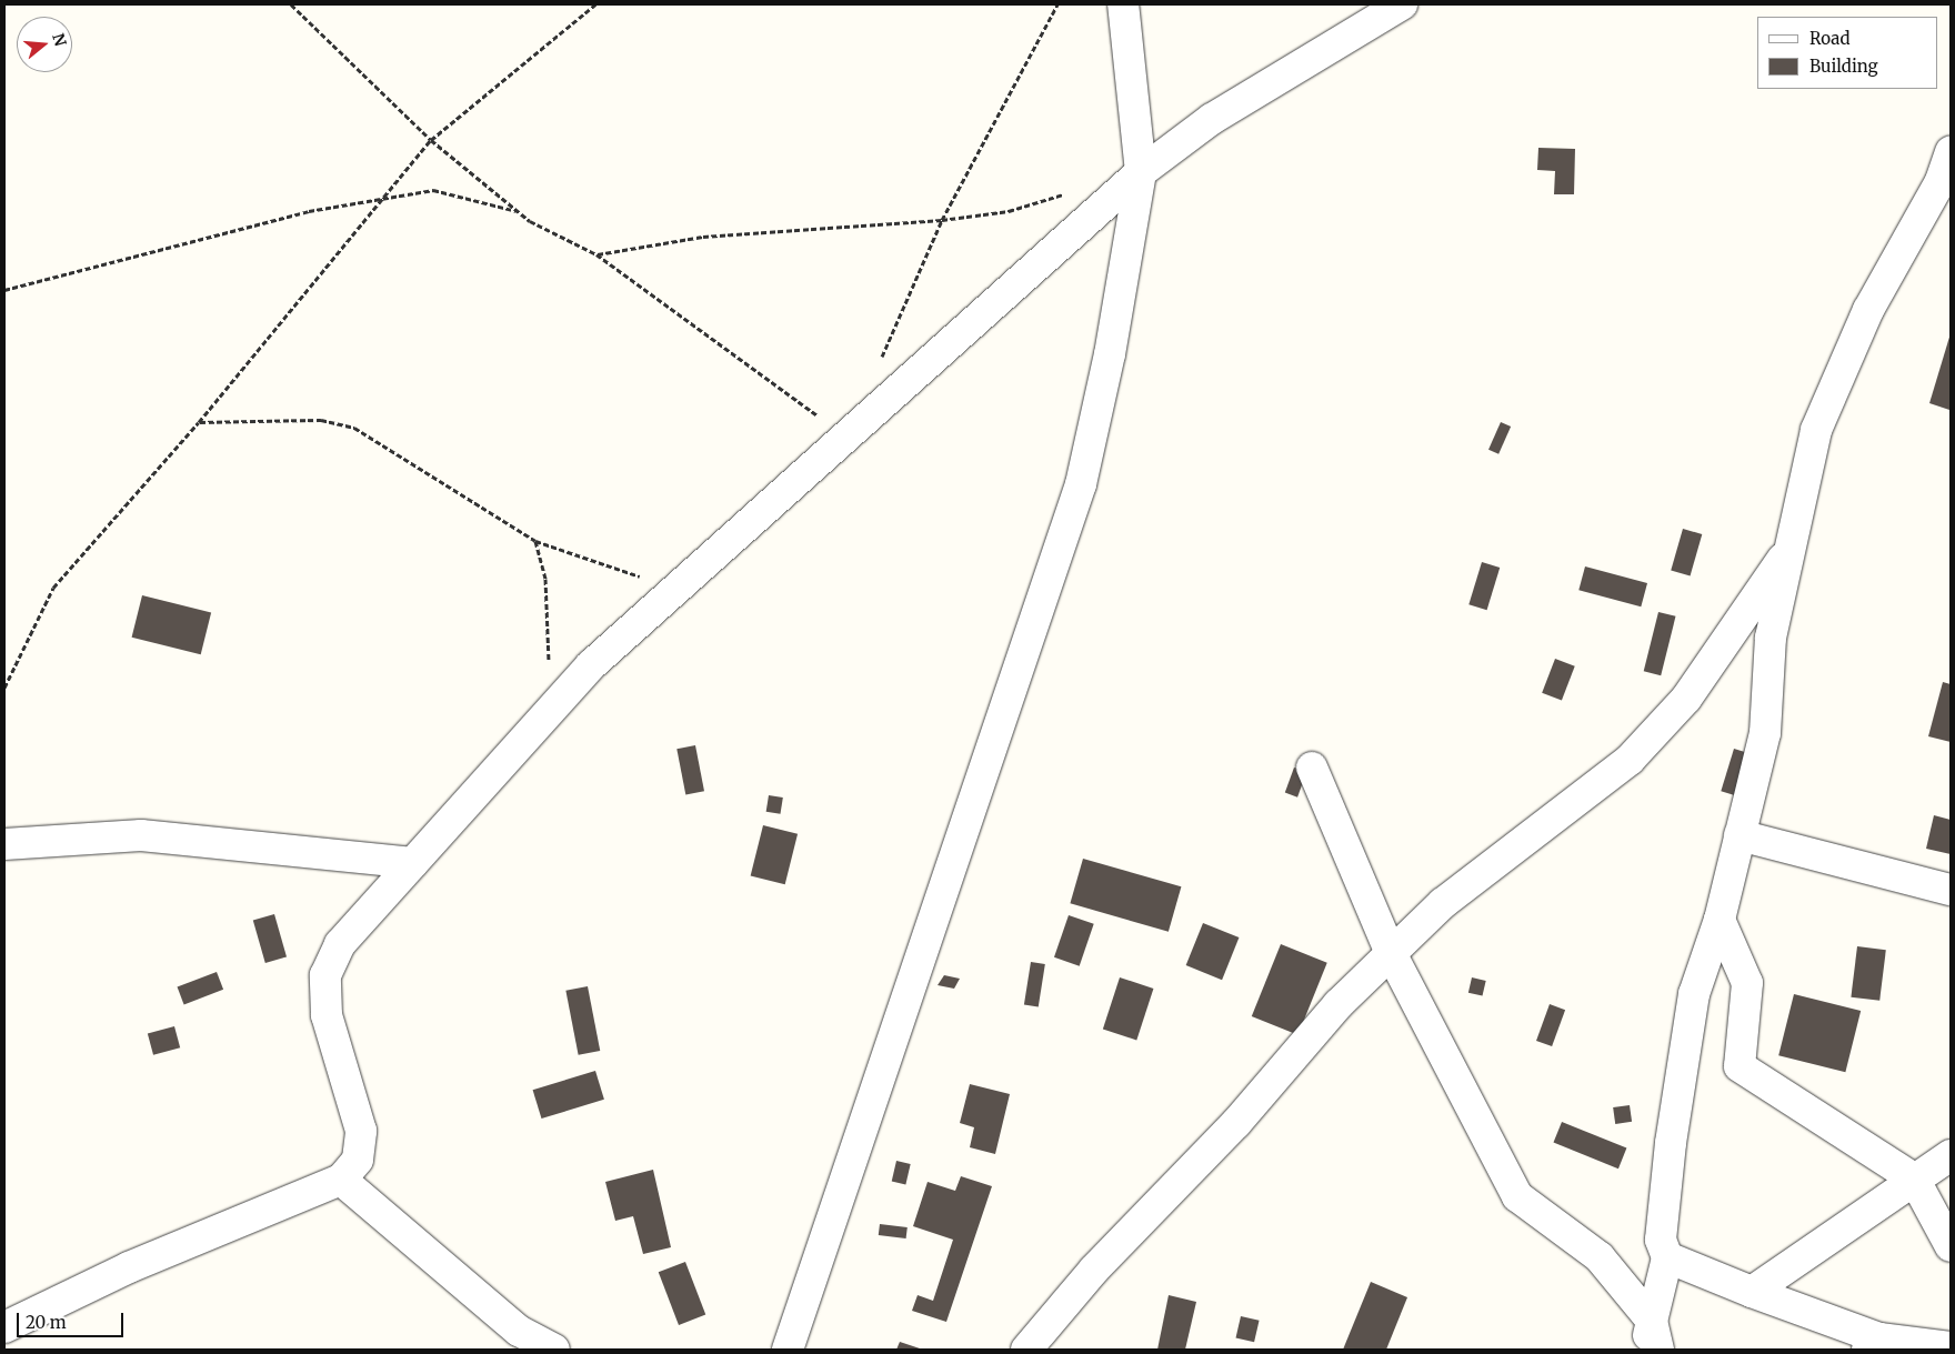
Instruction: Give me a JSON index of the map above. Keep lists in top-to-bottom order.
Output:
{
  "legend": ["Road", "Building"],
  "scale_bar": "20 m",
  "north": "right"
}
